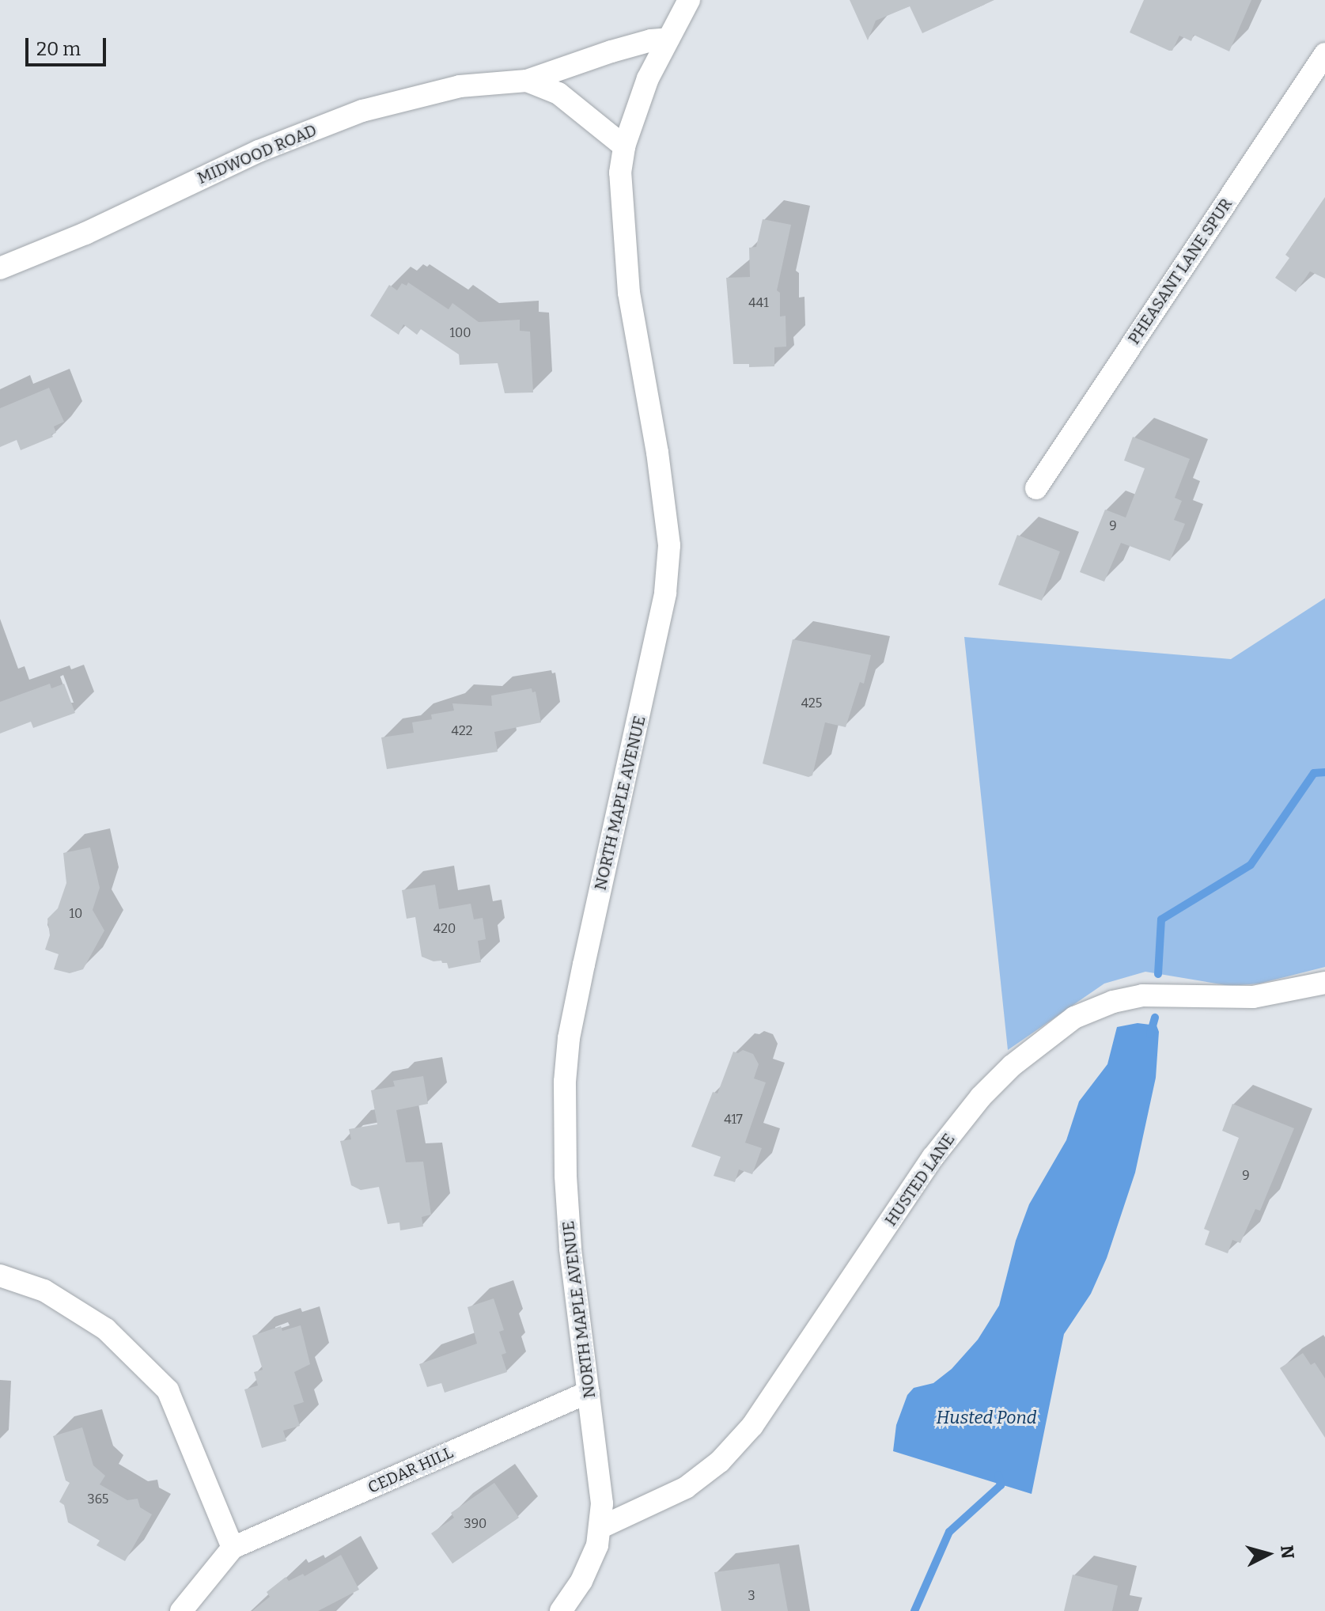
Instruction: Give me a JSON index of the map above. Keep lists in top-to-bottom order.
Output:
{
  "streets": {
    "street": [
      "MIDWOOD ROAD",
      "PHEASANT LANE SPUR",
      "NORTH MAPLE AVENUE",
      "HUSTED LANE",
      "CEDAR HILL"
    ]
  },
  "crossings": [
    ["MIDWOOD ROAD", "NORTH MAPLE AVENUE"],
    ["NORTH MAPLE AVENUE", "HUSTED LANE"],
    ["NORTH MAPLE AVENUE", "CEDAR HILL"]
  ],
  "water": ["Husted Pond"],
  "house_numbers": [
    "441",
    "100",
    "9",
    "425",
    "422",
    "10",
    "420",
    "417",
    "9",
    "365",
    "390",
    "3"
  ],
  "scale_bar": "20 m",
  "north": "right"
}
